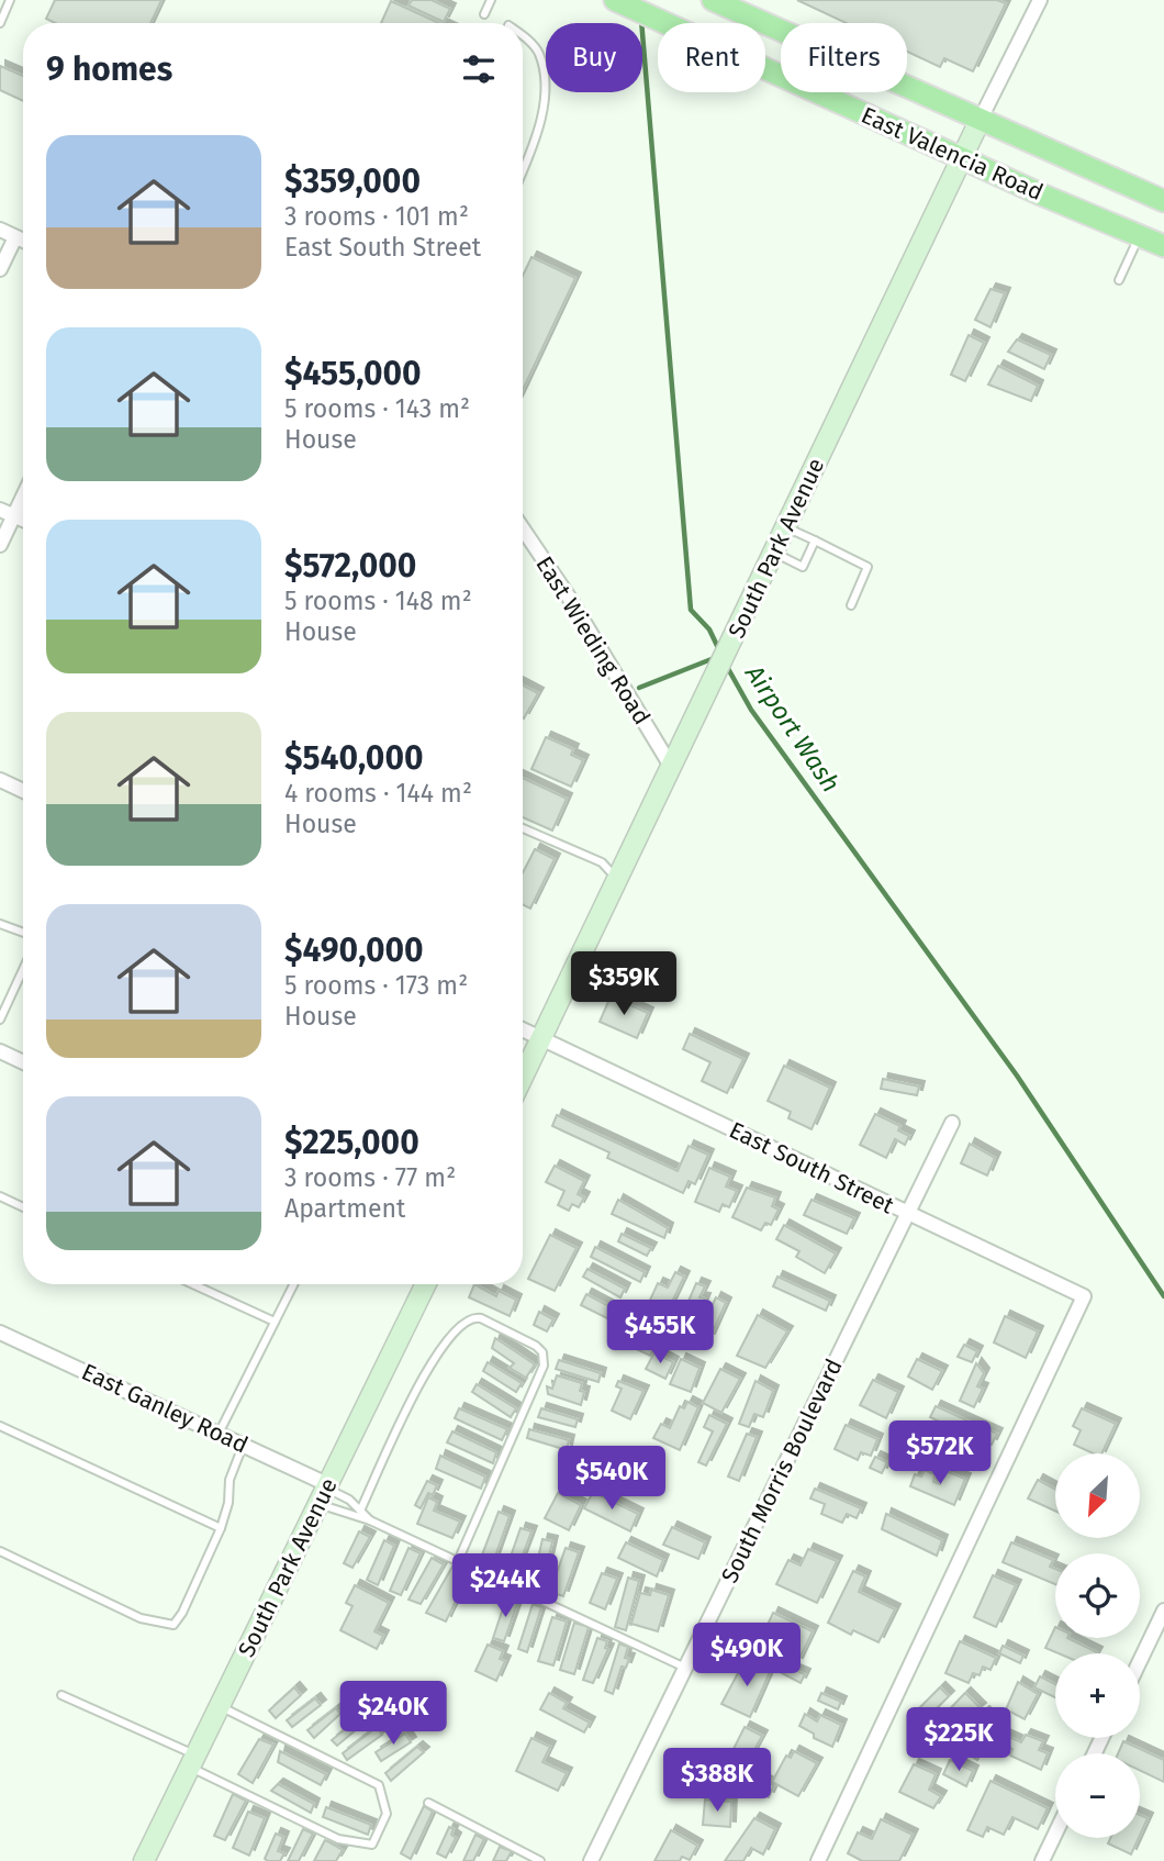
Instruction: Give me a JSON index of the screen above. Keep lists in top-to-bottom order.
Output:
{
  "streets": {
    "main road": ["East Valencia Road", "South Park Avenue"],
    "street": [
      "East Wieding Road",
      "East South Street",
      "East Ganley Road",
      "South Morris Boulevard"
    ]
  },
  "crossings": [
    ["East Valencia Road", "South Park Avenue"],
    ["South Park Avenue", "East Wieding Road"],
    ["South Park Avenue", "East South Street"],
    ["South Park Avenue", "East Ganley Road"],
    ["East South Street", "South Morris Boulevard"]
  ],
  "water": ["Airport Wash"],
  "north": "bottom left",
  "page": {
    "chip": ["Buy", "Rent", "Filters"],
    "heading": "9 homes",
    "list": [
      {
        "name": "$359,000",
        "note": "3 rooms · 101 m² · East South Street"
      },
      {
        "name": "$455,000",
        "note": "5 rooms · 143 m² · House"
      },
      {
        "name": "$572,000",
        "note": "5 rooms · 148 m² · House"
      },
      {
        "name": "$540,000",
        "note": "4 rooms · 144 m² · House"
      },
      {
        "name": "$490,000",
        "note": "5 rooms · 173 m² · House"
      },
      {
        "name": "$225,000",
        "note": "3 rooms · 77 m² · Apartment"
      }
    ],
    "price": [
      "$359K",
      "$455K",
      "$572K",
      "$540K",
      "$244K",
      "$490K",
      "$240K",
      "$225K",
      "$388K"
    ],
    "map_buttons": ["+", "−"]
  }
}
